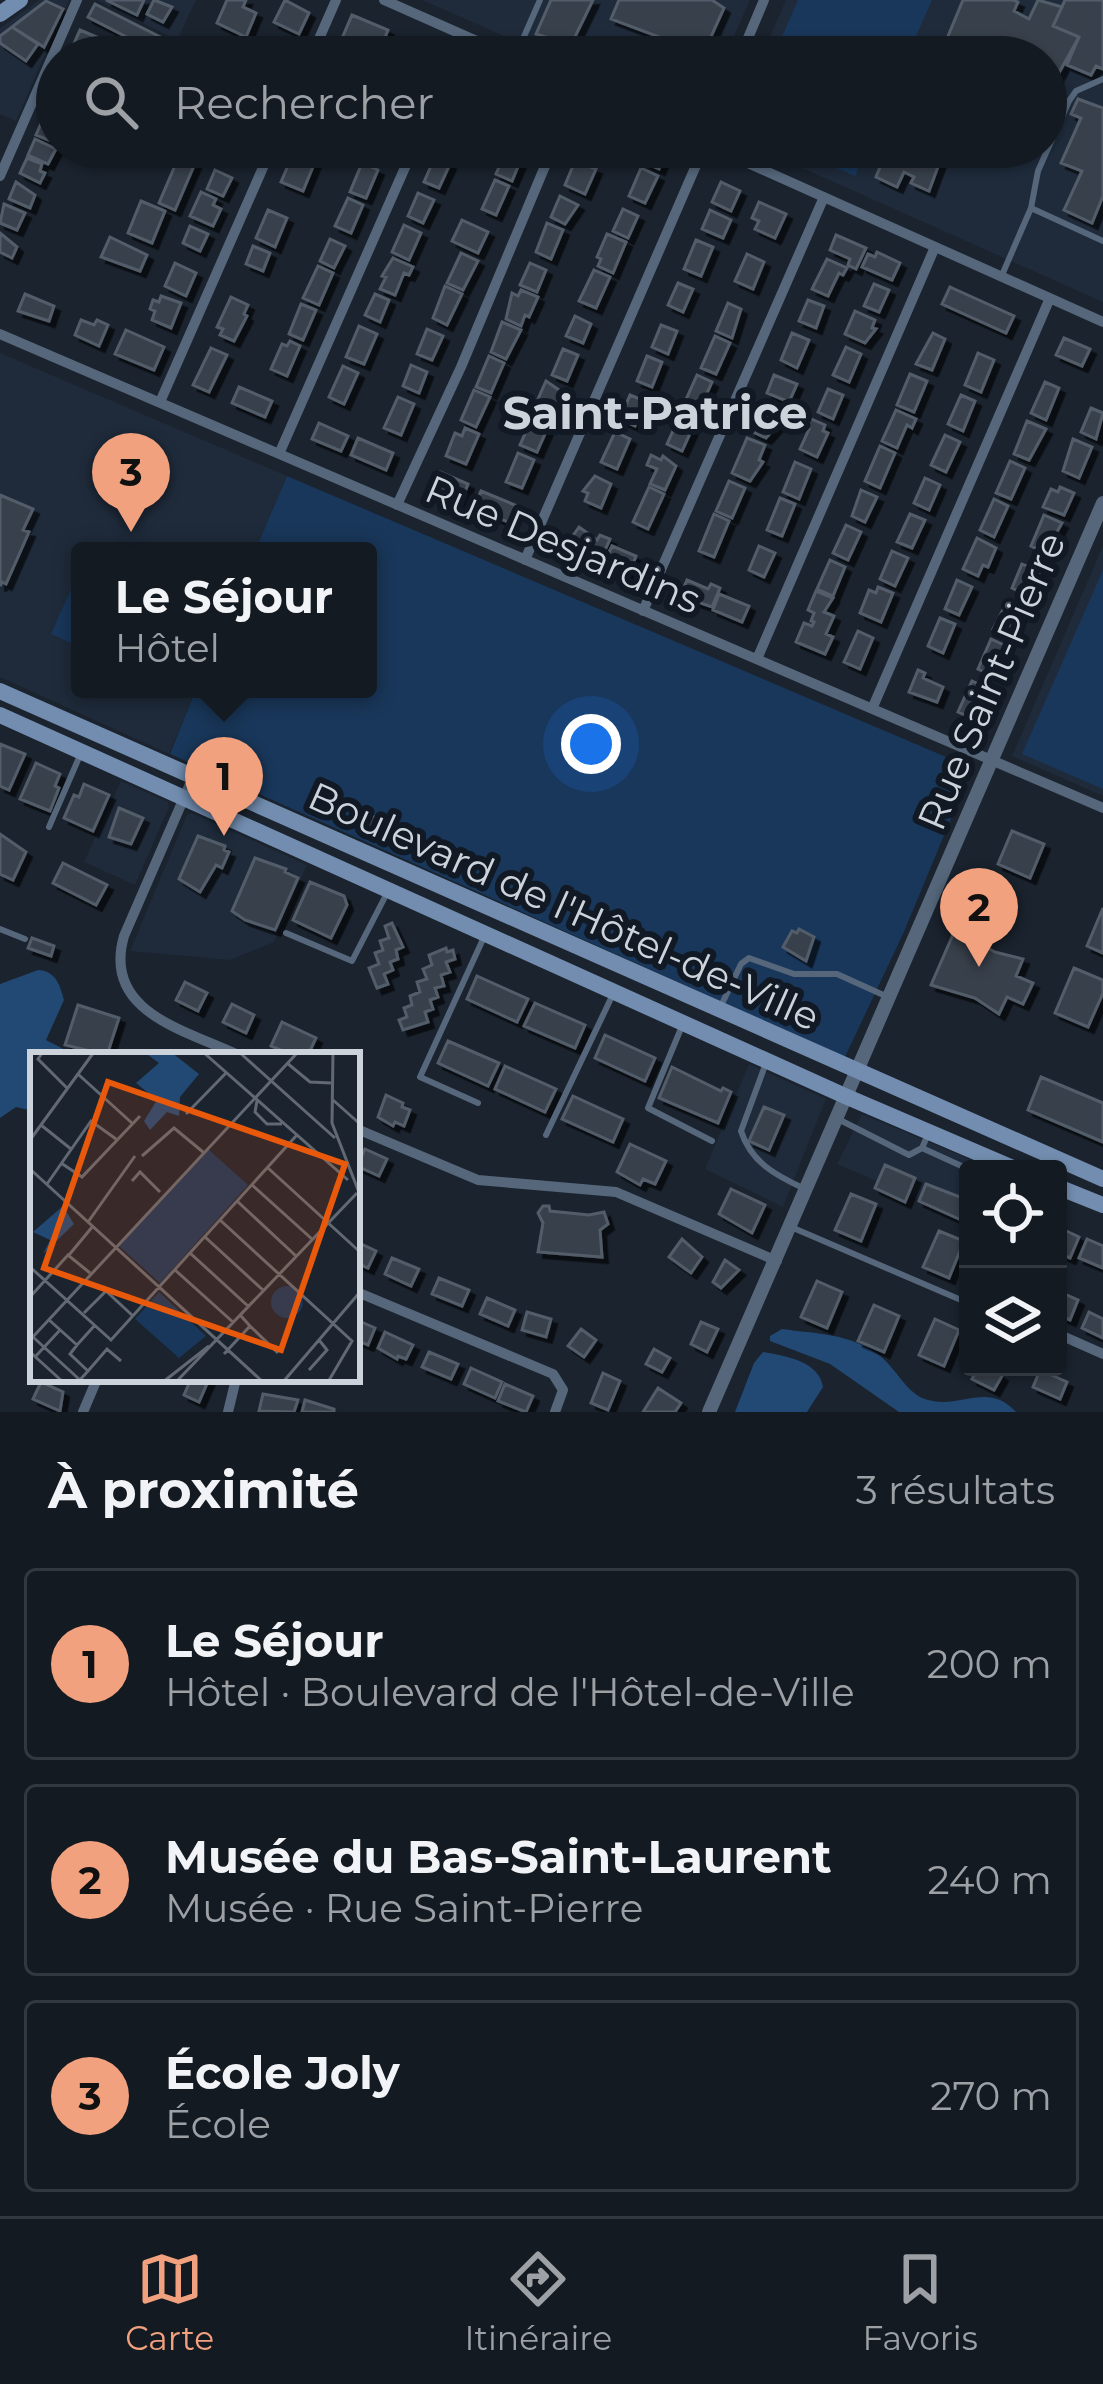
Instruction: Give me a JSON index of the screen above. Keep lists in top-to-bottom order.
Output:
{
  "streets": {
    "main road": ["Boulevard de l'Hôtel-de-Ville"],
    "street": ["Rue Desjardins", "Rue Saint-Pierre"]
  },
  "crossings": [
    ["Rue Desjardins", "Rue Saint-Pierre"],
    ["Rue Saint-Pierre", "Boulevard de l'Hôtel-de-Ville"]
  ],
  "districts": ["Saint-Patrice"],
  "page": {
    "search": "Rechercher",
    "pins": ["3", "1", "2"],
    "popup": ["Le Séjour", "Hôtel"],
    "heading": ["À proximité", "3 résultats"],
    "list": [
      {
        "mark": "1",
        "name": "Le Séjour",
        "note": "Hôtel · Boulevard de l'Hôtel-de-Ville",
        "value": "200 m"
      },
      {
        "mark": "2",
        "name": "Musée du Bas-Saint-Laurent",
        "note": "Musée · Rue Saint-Pierre",
        "value": "240 m"
      },
      {
        "mark": "3",
        "name": "École Joly",
        "note": "École",
        "value": "270 m"
      }
    ],
    "nav": ["Carte", "Itinéraire", "Favoris"]
  }
}
